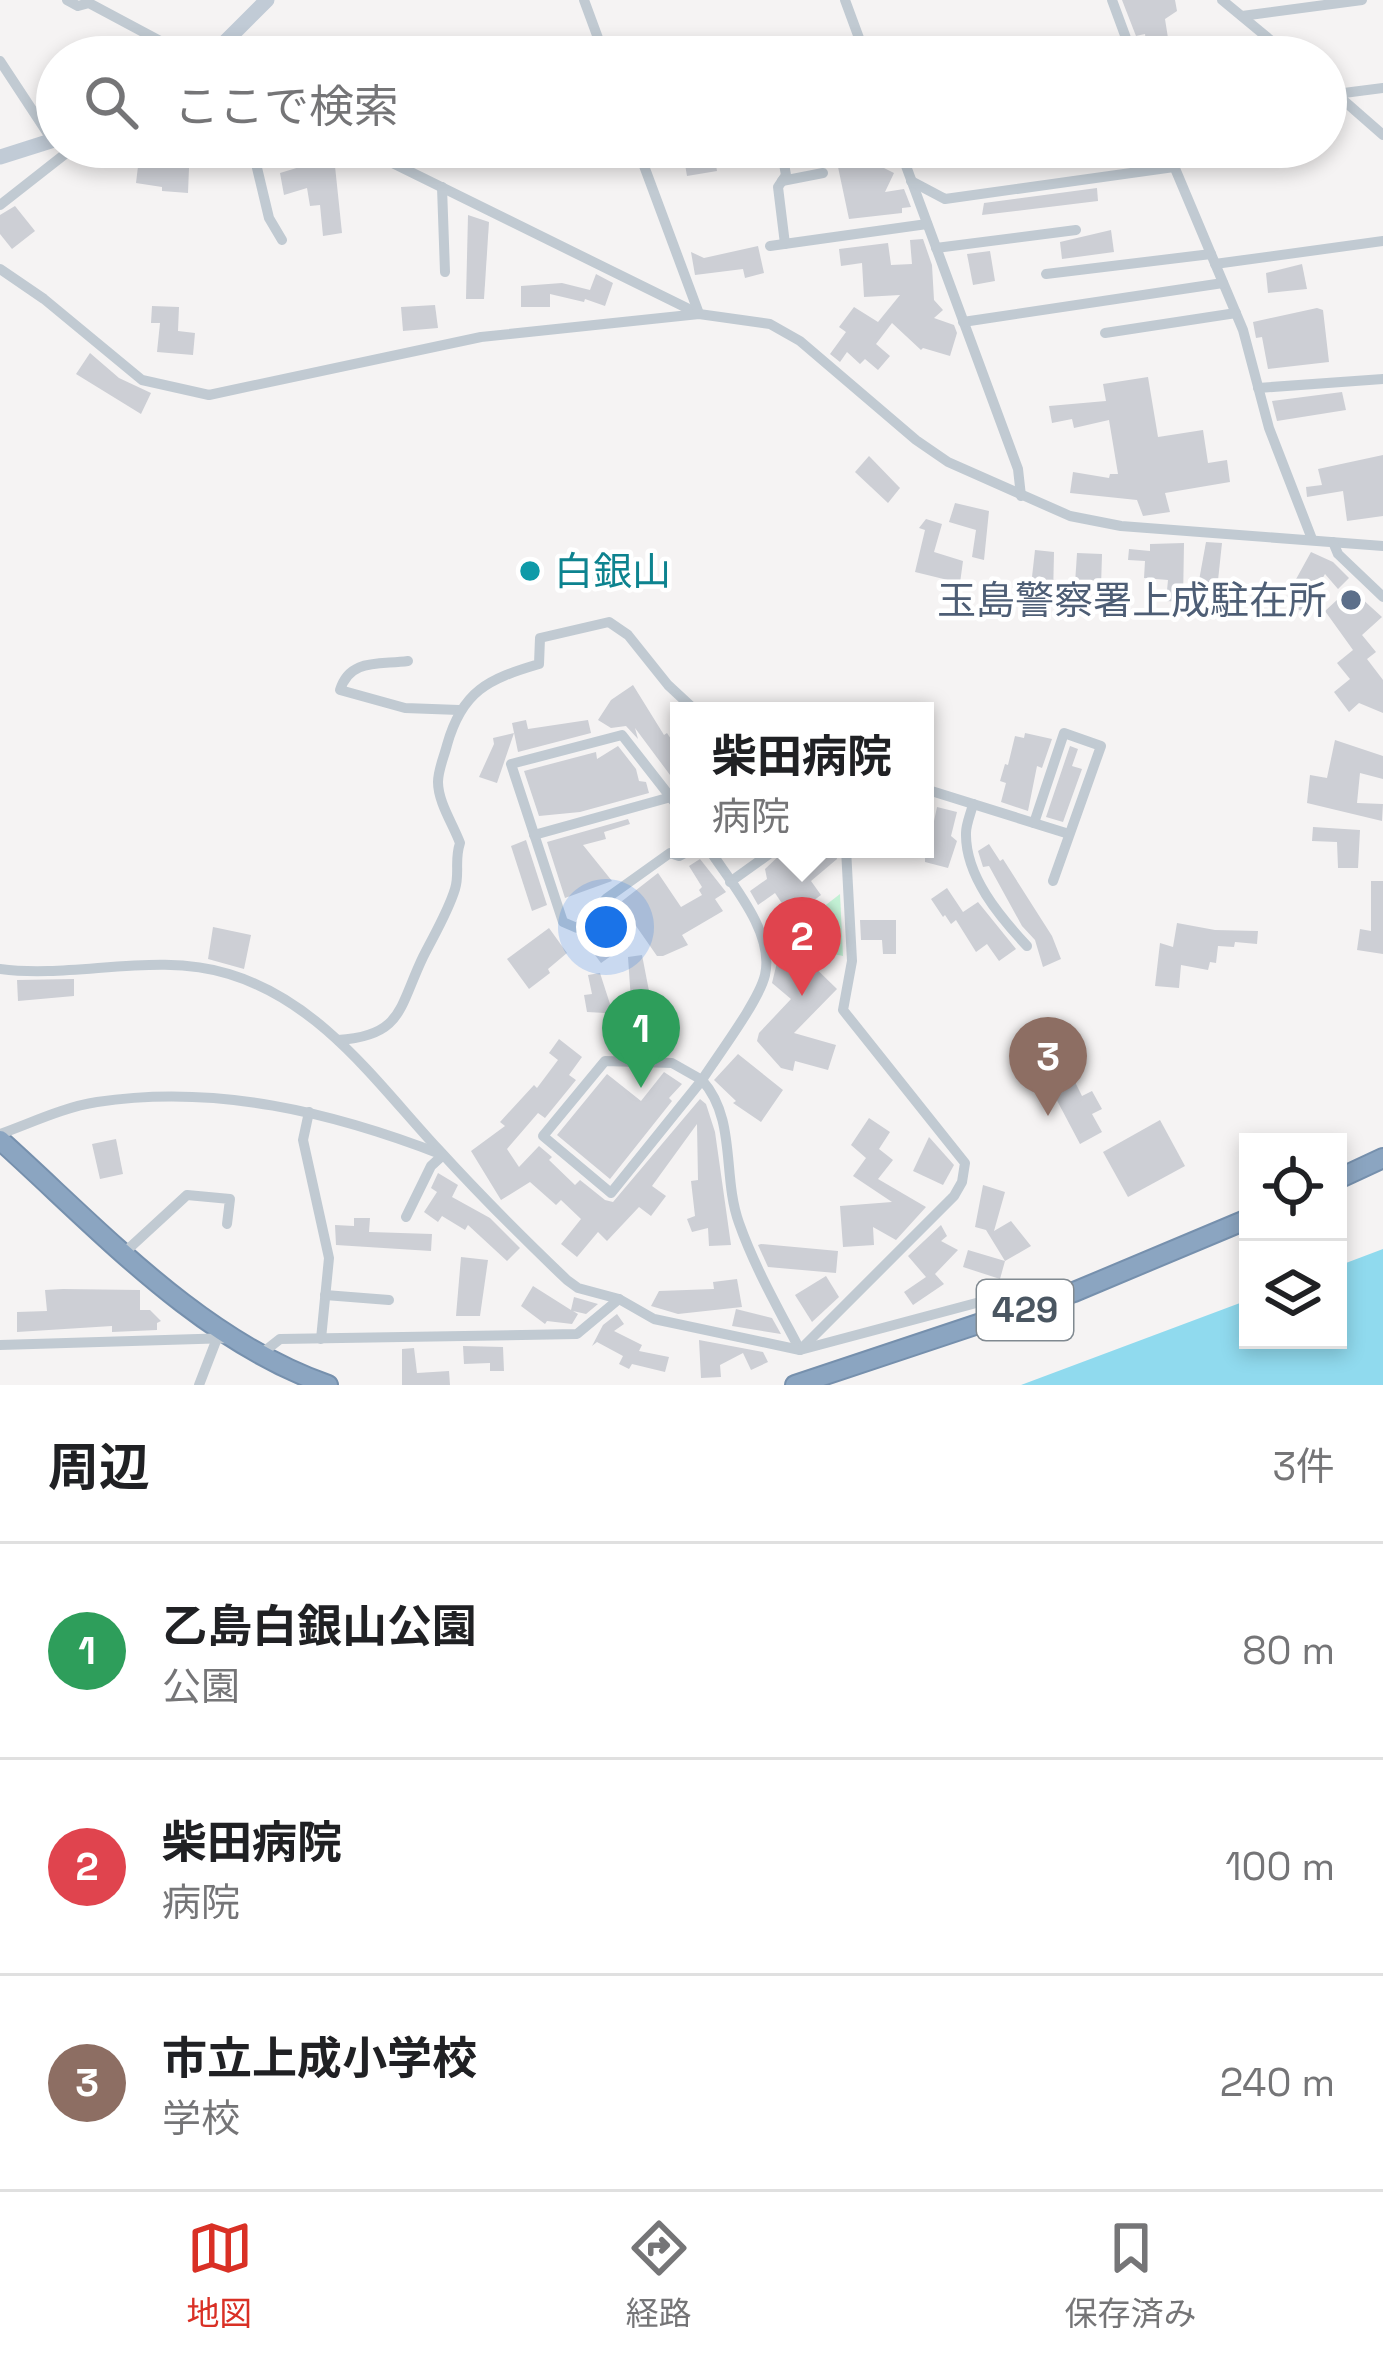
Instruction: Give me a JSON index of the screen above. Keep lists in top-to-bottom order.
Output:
{
  "streets": {
    "highway": ["429"]
  },
  "places": ["白銀山", "玉島警察署上成駐在所"],
  "page": {
    "search": "ここで検索",
    "popup": ["柴田病院", "病院"],
    "pins": ["2", "1", "3"],
    "heading": ["周辺", "3件"],
    "list": [
      {
        "mark": "1",
        "name": "乙島白銀山公園",
        "note": "公園",
        "value": "80 m"
      },
      {
        "mark": "2",
        "name": "柴田病院",
        "note": "病院",
        "value": "100 m"
      },
      {
        "mark": "3",
        "name": "市立上成小学校",
        "note": "学校",
        "value": "240 m"
      }
    ],
    "nav": ["地図", "経路", "保存済み"]
  }
}
